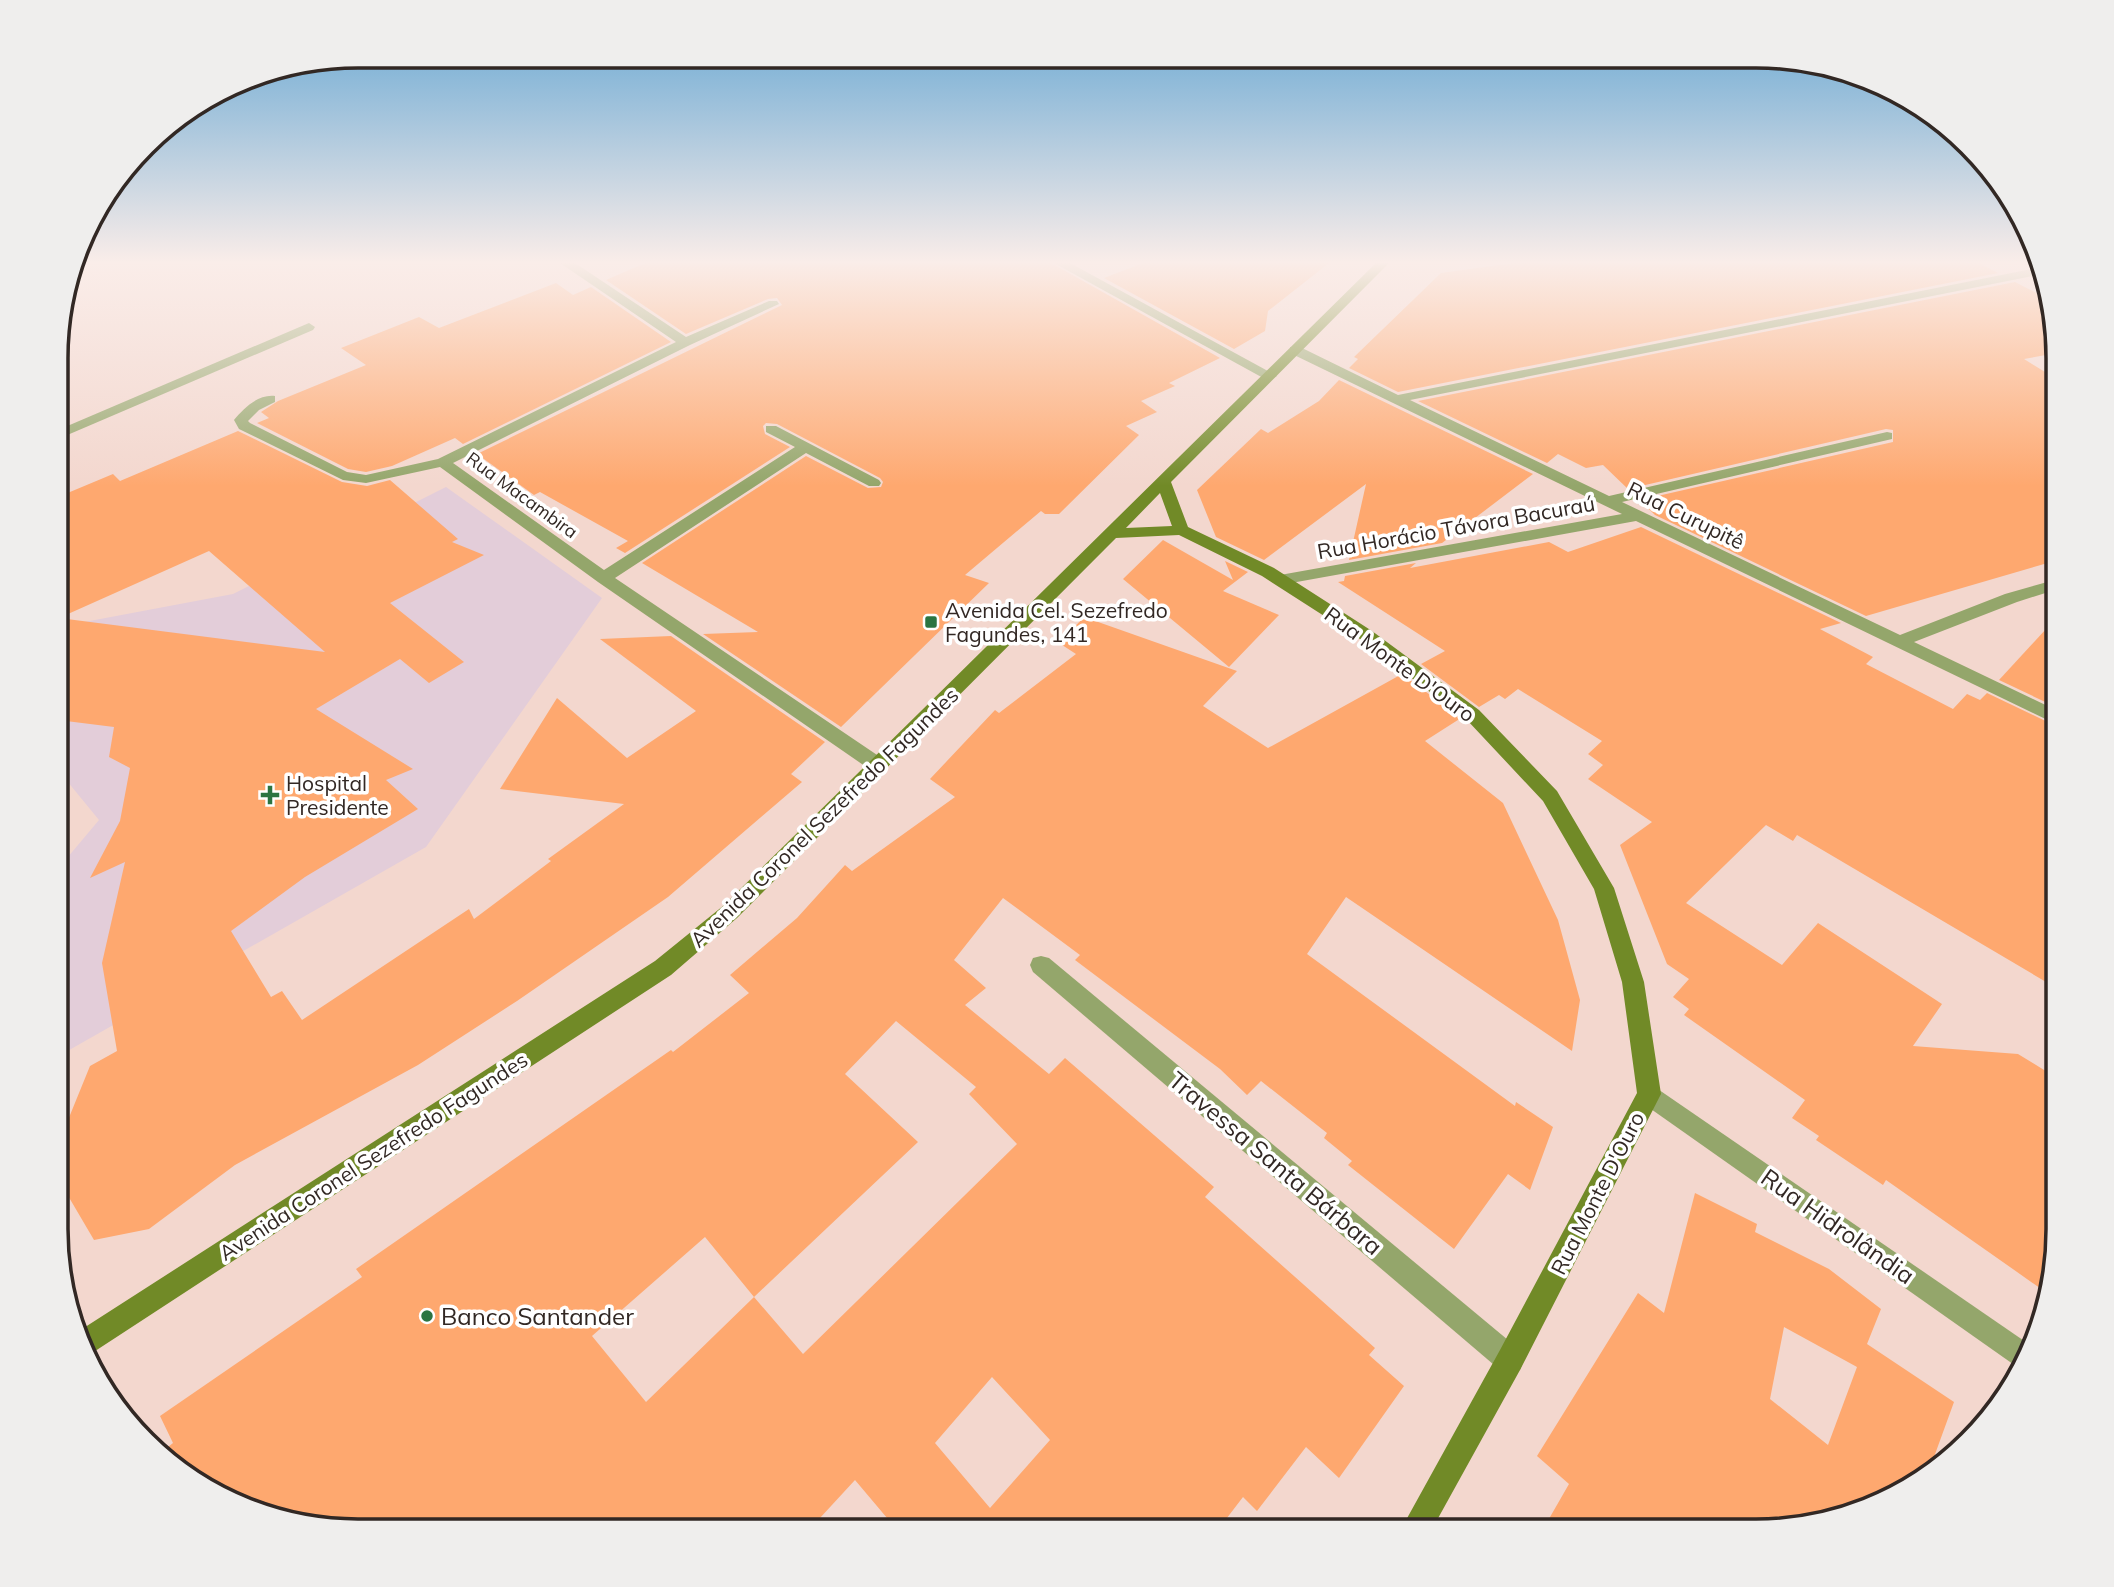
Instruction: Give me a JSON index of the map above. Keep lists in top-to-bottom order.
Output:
{
  "streets": {
    "main road": ["Rua Monte D'Ouro", "Avenida Coronel Sezefredo Fagundes"],
    "street": [
      "Rua Macambira",
      "Rua Curupitê",
      "Rua Horácio Távora Bacuraú",
      "Travessa Santa Bárbara",
      "Rua Hidrolândia"
    ]
  },
  "crossings": [
    ["Rua Macambira", "Avenida Coronel Sezefredo Fagundes"],
    ["Rua Curupitê", "Rua Horácio Távora Bacuraú"],
    ["Rua Curupitê", "Avenida Coronel Sezefredo Fagundes"],
    ["Rua Horácio Távora Bacuraú", "Rua Monte D'Ouro"],
    ["Rua Monte D'Ouro", "Avenida Coronel Sezefredo Fagundes"],
    ["Rua Monte D'Ouro", "Travessa Santa Bárbara"],
    ["Rua Monte D'Ouro", "Rua Hidrolândia"]
  ],
  "places": {
    "transit": ["Avenida Cel. Sezefredo Fagundes, 141"],
    "health": ["Hospital Presidente"],
    "other": ["Banco Santander"]
  }
}
